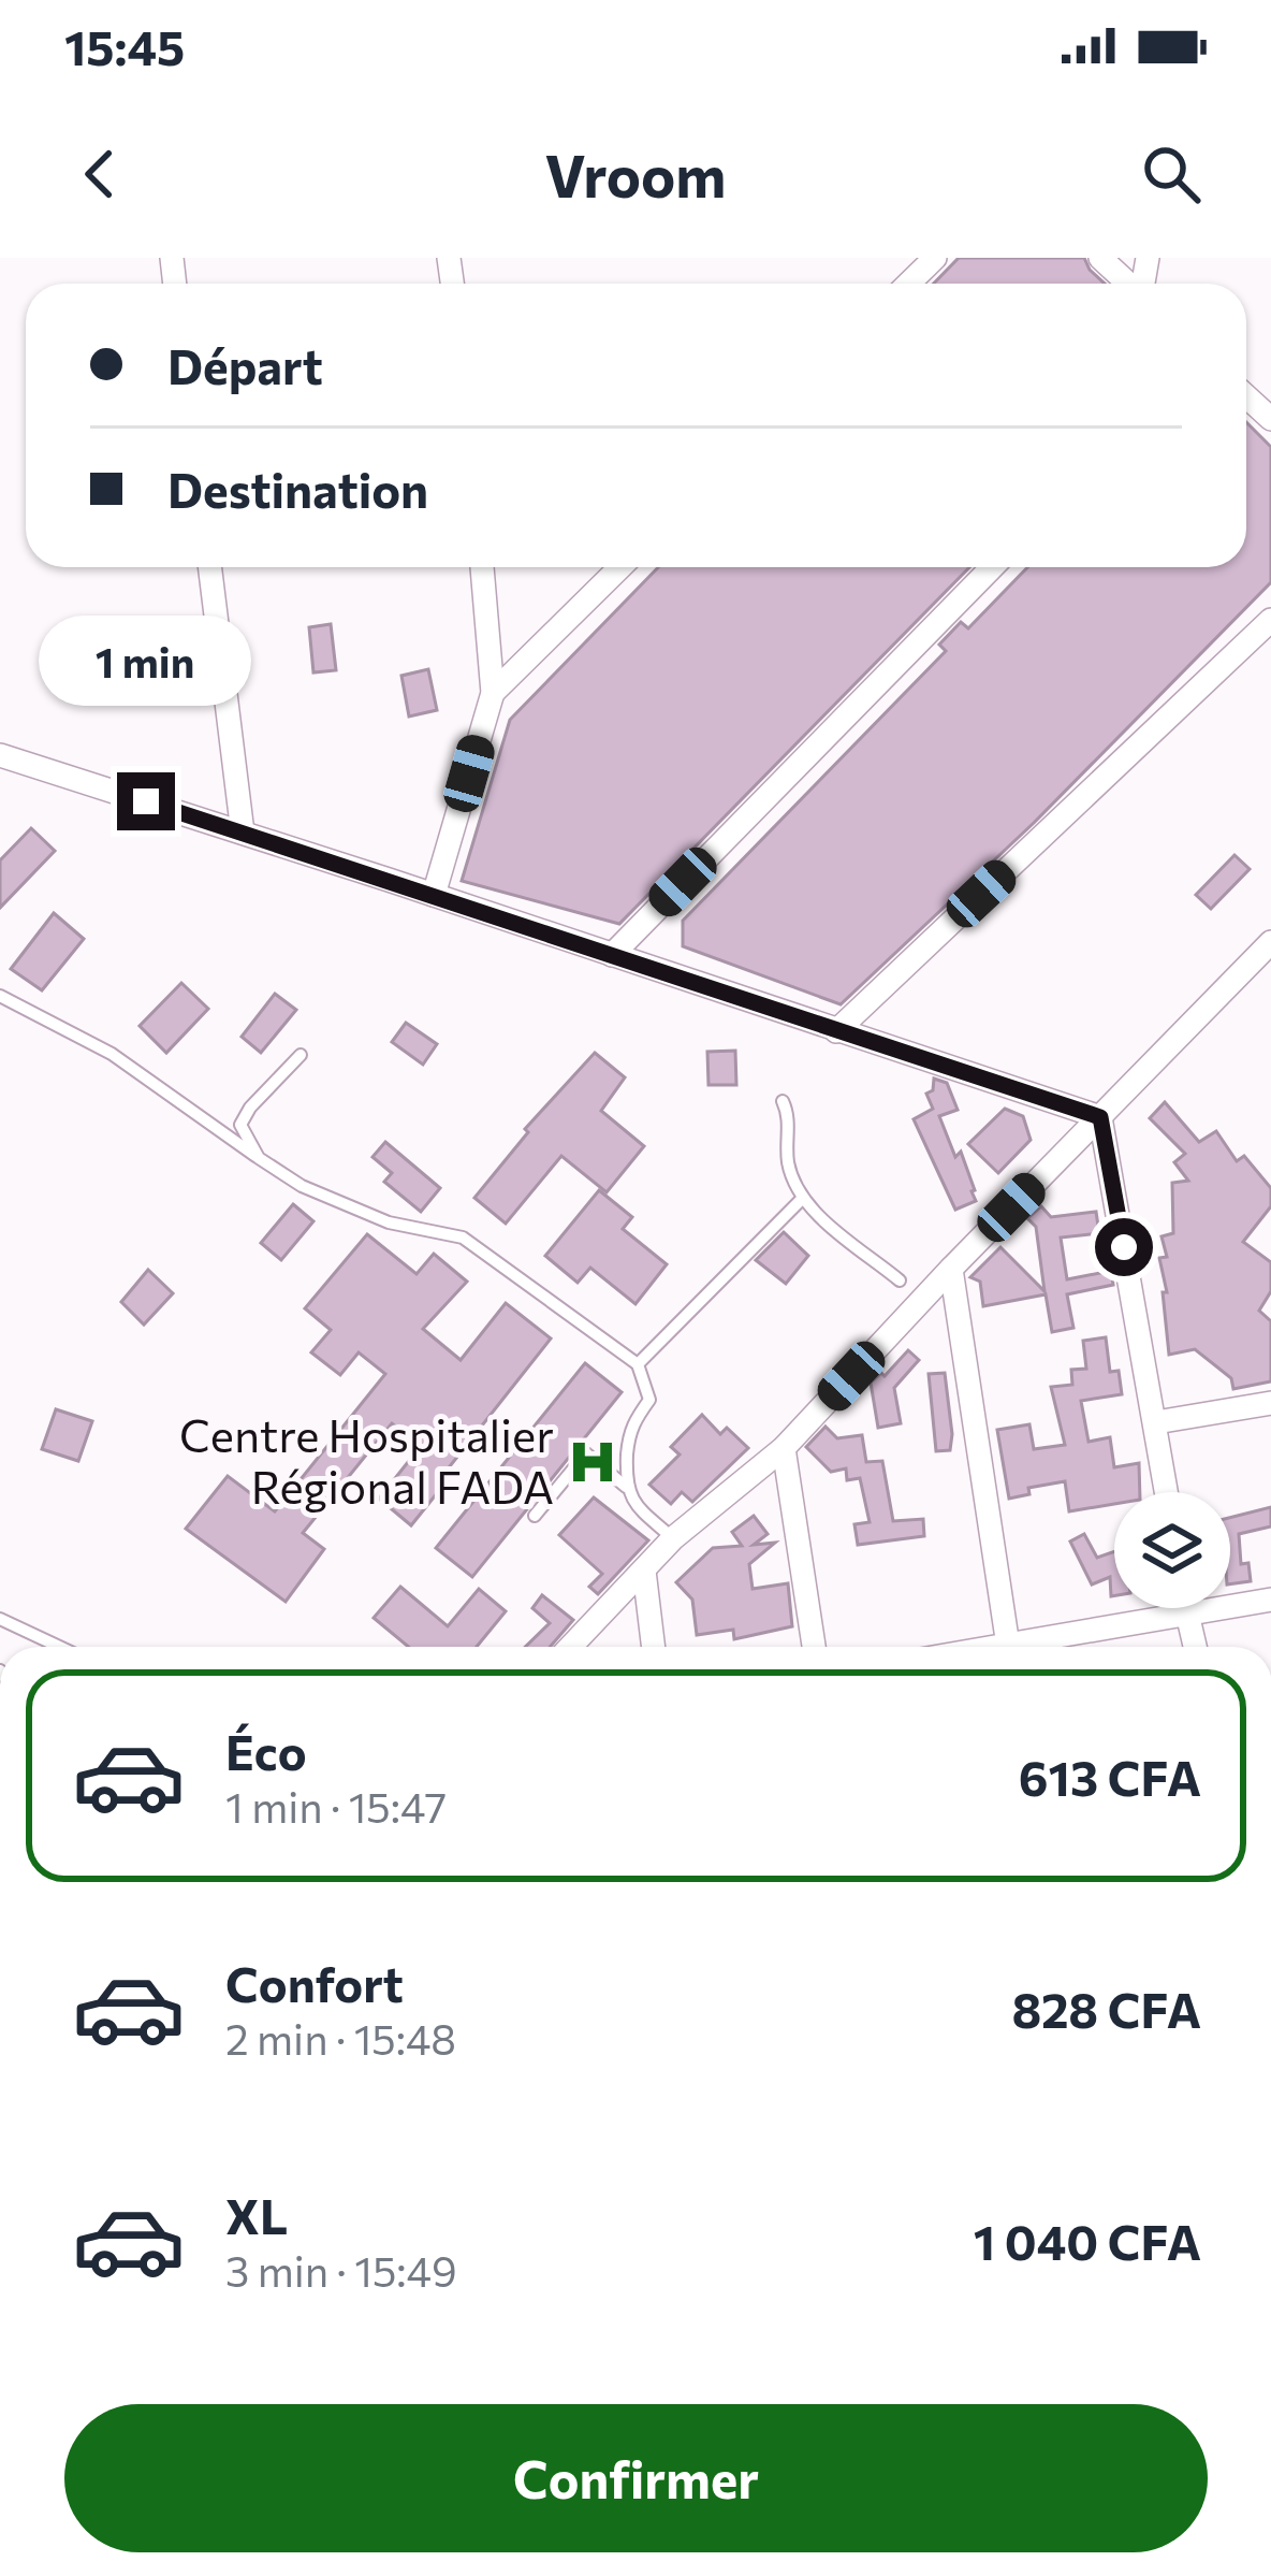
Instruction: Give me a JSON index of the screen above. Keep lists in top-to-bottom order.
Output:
{
  "places": {
    "hospital": ["Centre Hospitalier Régional FADA"]
  },
  "page": {
    "status": "15:45",
    "header": "Vroom",
    "banner": ["Départ", "Destination"],
    "bubble": "1 min",
    "list": [
      {
        "name": "Éco",
        "note": "1 min · 15:47",
        "value": "613 CFA"
      },
      {
        "name": "Confort",
        "note": "2 min · 15:48",
        "value": "828 CFA"
      },
      {
        "name": "XL",
        "note": "3 min · 15:49",
        "value": "1 040 CFA"
      }
    ],
    "buttons": "Confirmer"
  }
}
